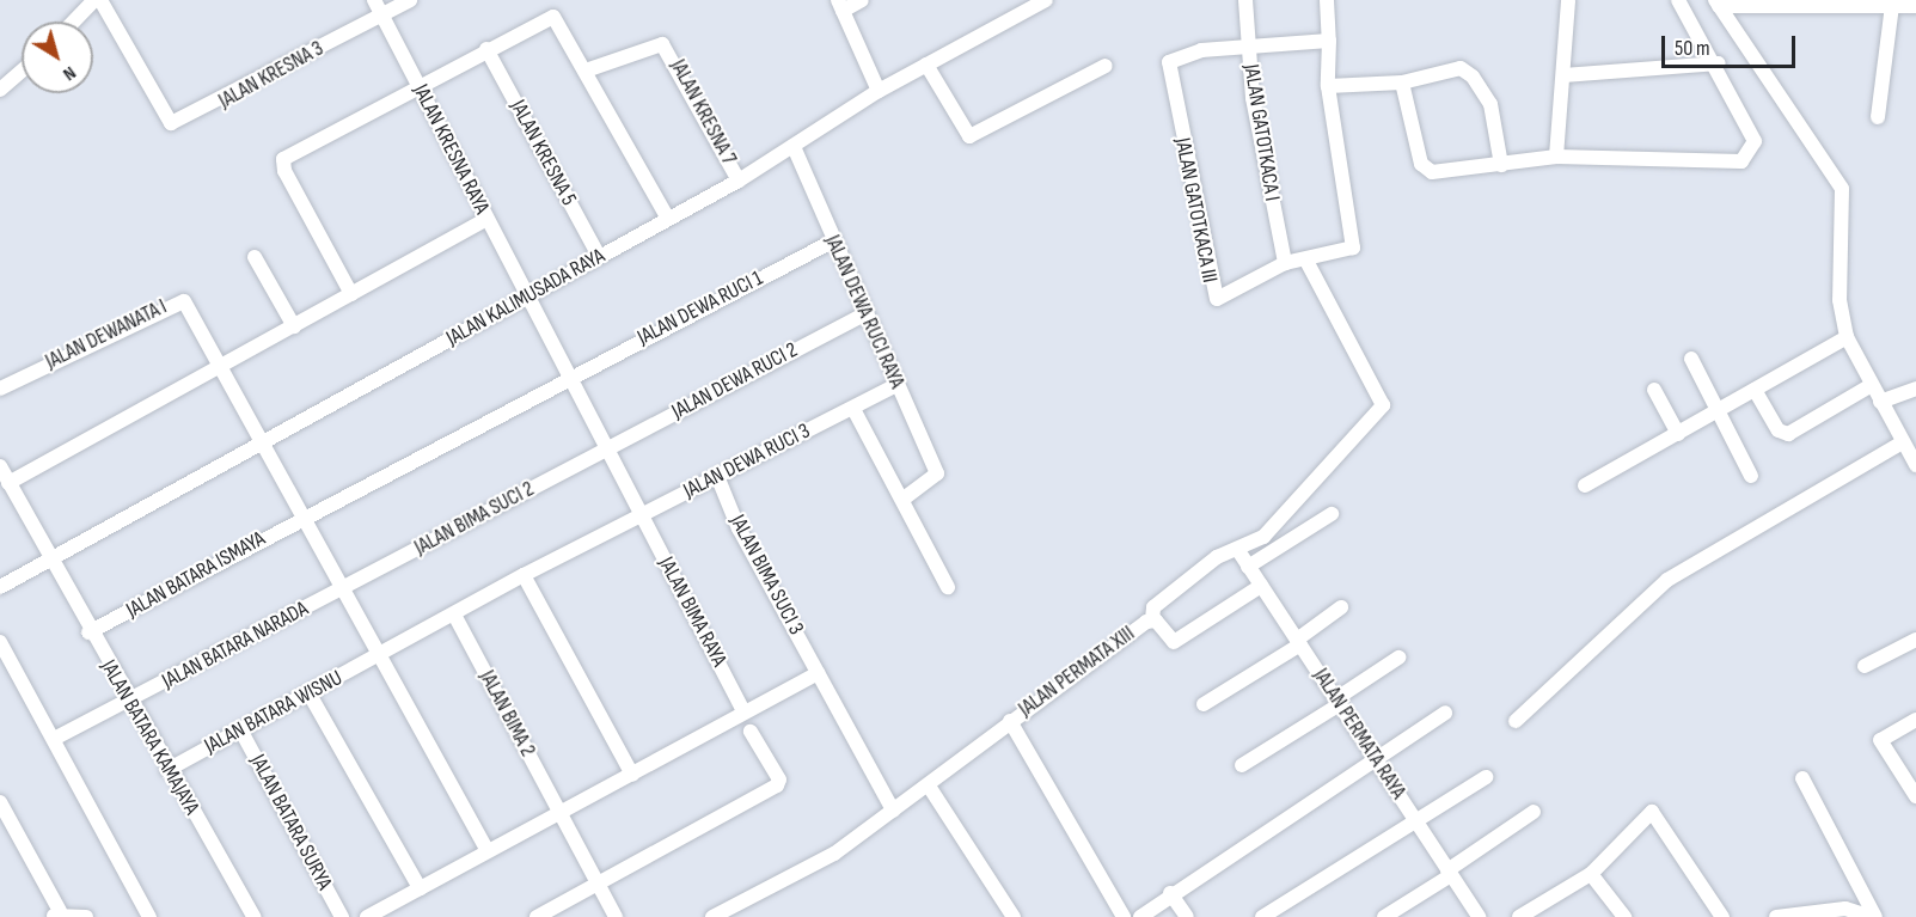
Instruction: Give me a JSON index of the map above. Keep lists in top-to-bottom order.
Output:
{
  "streets": {
    "street": [
      "JALAN KRESNA 3",
      "JALAN KRESNA 7",
      "JALAN GATOTKACA I",
      "JALAN KRESNA RAYA",
      "JALAN KRESNA 5",
      "JALAN GATOTKACA III",
      "JALAN KALIMUSADA RAYA",
      "JALAN DEWA RUCI 1",
      "JALAN DEWA RUCI RAYA",
      "JALAN DEWANATA I",
      "JALAN DEWA RUCI 2",
      "JALAN DEWA RUCI 3",
      "JALAN BIMA SUCI 2",
      "JALAN BATARA ISMAYA",
      "JALAN BIMA SUCI 3",
      "JALAN BIMA RAYA",
      "JALAN BATARA NARADA",
      "JALAN PERMATA XIII",
      "JALAN BATARA WISNU",
      "JALAN BIMA 2",
      "JALAN PERMATA RAYA",
      "JALAN BATARA KAMAJAYA",
      "JALAN BATARA SURYA"
    ]
  },
  "crossings": [
    ["JALAN KRESNA 3", "JALAN KRESNA RAYA"],
    ["JALAN KRESNA 7", "JALAN KALIMUSADA RAYA"],
    ["JALAN GATOTKACA I", "JALAN GATOTKACA III"],
    ["JALAN KRESNA RAYA", "JALAN KALIMUSADA RAYA"],
    ["JALAN KRESNA RAYA", "JALAN DEWA RUCI 1"],
    ["JALAN KRESNA RAYA", "JALAN BIMA RAYA"],
    ["JALAN KRESNA 5", "JALAN KALIMUSADA RAYA"],
    ["JALAN KALIMUSADA RAYA", "JALAN DEWA RUCI RAYA"],
    ["JALAN KALIMUSADA RAYA", "JALAN DEWANATA I"],
    ["JALAN KALIMUSADA RAYA", "JALAN BATARA KAMAJAYA"],
    ["JALAN DEWA RUCI 1", "JALAN DEWA RUCI RAYA"],
    ["JALAN DEWA RUCI 1", "JALAN DEWANATA I"],
    ["JALAN DEWA RUCI 1", "JALAN BATARA ISMAYA"],
    ["JALAN DEWA RUCI 1", "JALAN BIMA RAYA"],
    ["JALAN DEWA RUCI RAYA", "JALAN DEWA RUCI 2"],
    ["JALAN DEWA RUCI RAYA", "JALAN DEWA RUCI 3"],
    ["JALAN DEWANATA I", "JALAN BIMA SUCI 2"],
    ["JALAN DEWANATA I", "JALAN BATARA ISMAYA"],
    ["JALAN DEWANATA I", "JALAN BATARA NARADA"],
    ["JALAN DEWANATA I", "JALAN BATARA WISNU"],
    ["JALAN DEWA RUCI 2", "JALAN BIMA SUCI 2"],
    ["JALAN DEWA RUCI 2", "JALAN BIMA RAYA"],
    ["JALAN DEWA RUCI 3", "JALAN BIMA SUCI 3"],
    ["JALAN DEWA RUCI 3", "JALAN BIMA RAYA"],
    ["JALAN DEWA RUCI 3", "JALAN BATARA WISNU"],
    ["JALAN BIMA SUCI 2", "JALAN BIMA RAYA"],
    ["JALAN BIMA SUCI 2", "JALAN BATARA NARADA"],
    ["JALAN BATARA ISMAYA", "JALAN BATARA KAMAJAYA"],
    ["JALAN BIMA SUCI 3", "JALAN PERMATA XIII"],
    ["JALAN BATARA NARADA", "JALAN BATARA KAMAJAYA"],
    ["JALAN PERMATA XIII", "JALAN PERMATA RAYA"],
    ["JALAN BATARA WISNU", "JALAN BIMA 2"],
    ["JALAN BATARA WISNU", "JALAN BATARA KAMAJAYA"],
    ["JALAN BATARA WISNU", "JALAN BATARA SURYA"]
  ],
  "scale_bar": "50 m",
  "north": "bottom right"
}
